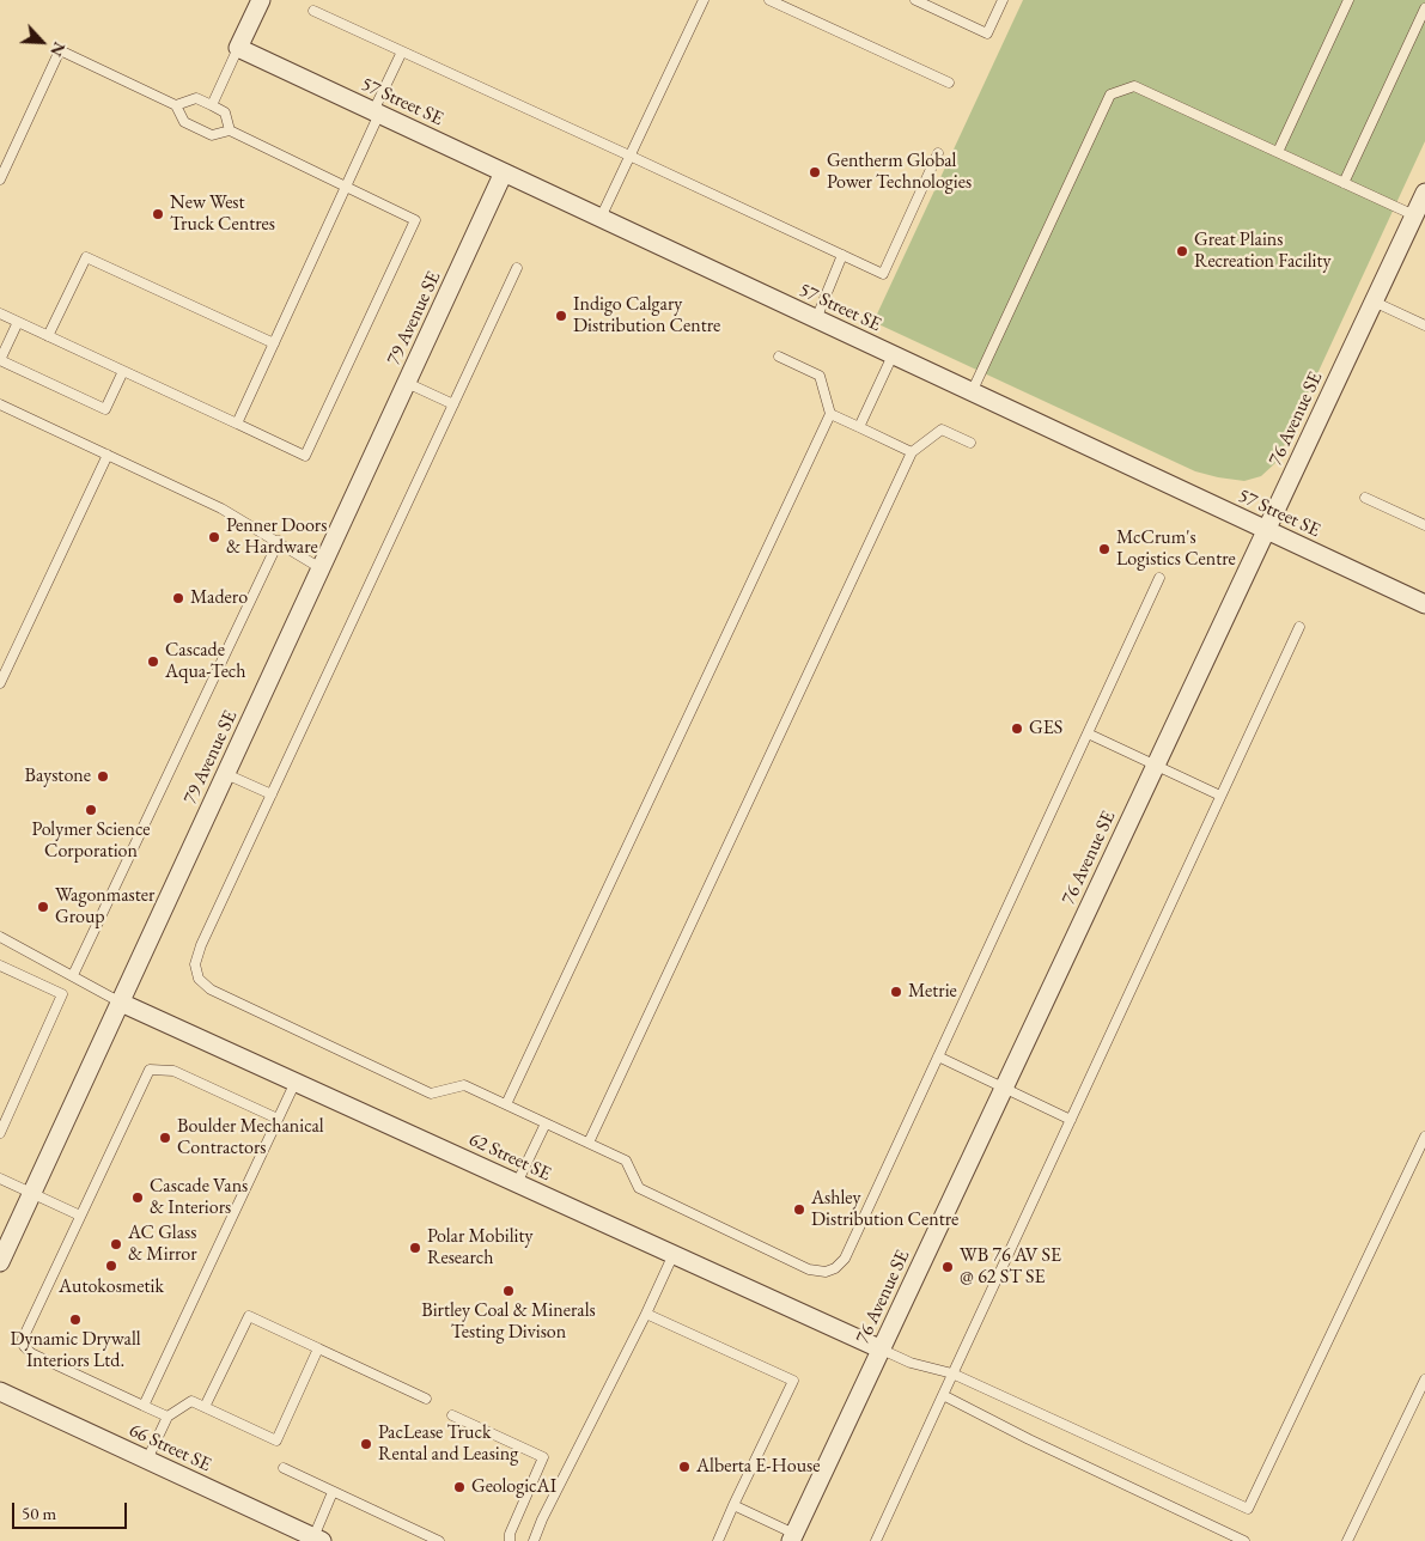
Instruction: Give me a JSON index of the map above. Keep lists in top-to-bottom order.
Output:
{
  "streets": {
    "street": [
      "57 Street SE",
      "79 Avenue SE",
      "76 Avenue SE",
      "62 Street SE",
      "66 Street SE"
    ]
  },
  "crossings": [
    ["57 Street SE", "79 Avenue SE"],
    ["57 Street SE", "76 Avenue SE"],
    ["79 Avenue SE", "62 Street SE"],
    ["76 Avenue SE", "62 Street SE"]
  ],
  "places": [
    "Gentherm Global Power Technologies",
    "New West Truck Centres",
    "Great Plains Recreation Facility",
    "Indigo Calgary Distribution Centre",
    "Penner Doors & Hardware",
    "McCrum's Logistics Centre",
    "Madero",
    "Cascade Aqua-Tech",
    "GES",
    "Baystone",
    "Polymer Science Corporation",
    "Wagonmaster Group",
    "Metrie",
    "Boulder Mechanical Contractors",
    "Cascade Vans & Interiors",
    "Ashley Distribution Centre",
    "AC Glass & Mirror",
    "Polar Mobility Research",
    "Autokosmetik",
    "WB 76 AV SE @ 62 ST SE",
    "Birtley Coal & Minerals Testing Divison",
    "Dynamic Drywall Interiors Ltd.",
    "PacLease Truck Rental and Leasing",
    "Alberta E-House",
    "GeologicAI"
  ],
  "scale_bar": "50 m",
  "north": "bottom right"
}
